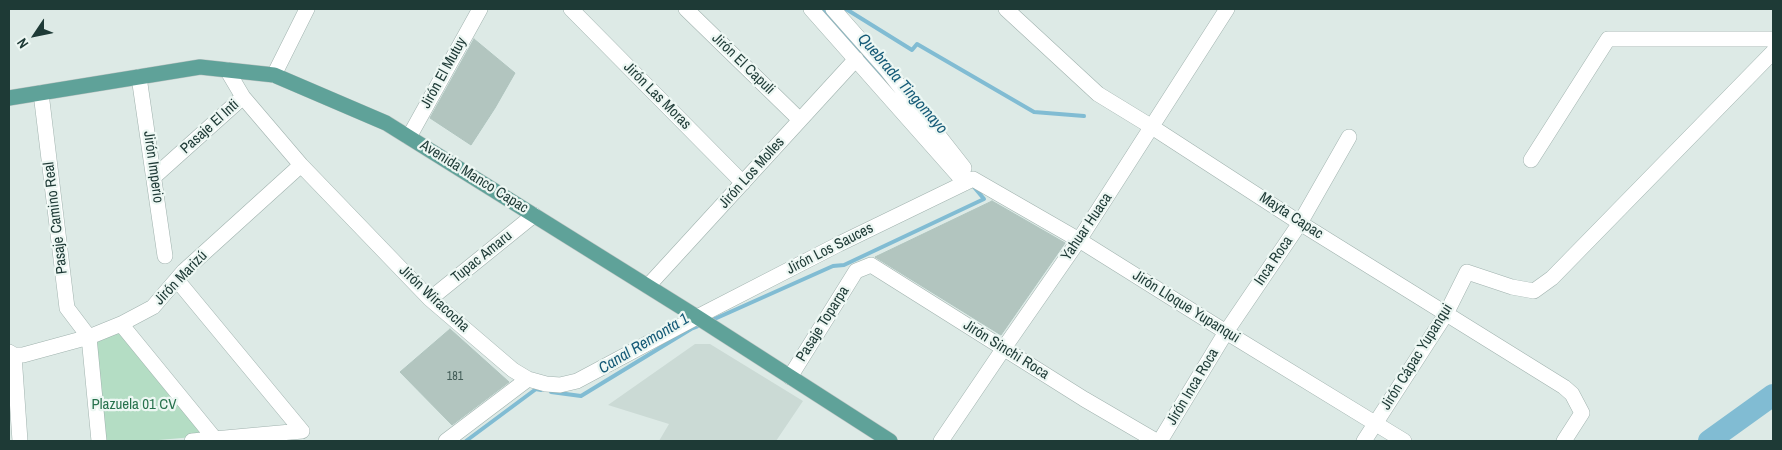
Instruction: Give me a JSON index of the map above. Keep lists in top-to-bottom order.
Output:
{
  "streets": {
    "main road": ["Avenida Manco Capac"],
    "street": [
      "Jirón El Capuli",
      "Jirón El Mutuy",
      "Jirón Las Moras",
      "Pasaje El Inti",
      "Jirón Imperio",
      "Jirón Los Molles",
      "Mayta Capac",
      "Pasaje Camino Real",
      "Yahuar Huaca",
      "Jirón Los Sauces",
      "Tupac Amaru",
      "Inca Roca",
      "Jirón Marizú",
      "Jirón Wiracocha",
      "Jirón Lloque Yupanqui",
      "Pasaje Toparpa",
      "Jirón Sinchi Roca",
      "Jirón Cápac Yupanqui",
      "Jirón Inca Roca"
    ]
  },
  "crossings": [
    ["Jirón El Capuli", "Jirón Los Molles"],
    ["Jirón El Mutuy", "Avenida Manco Capac"],
    ["Jirón Las Moras", "Jirón Los Molles"],
    ["Pasaje El Inti", "Jirón Imperio"],
    ["Pasaje El Inti", "Jirón Wiracocha"],
    ["Jirón Imperio", "Avenida Manco Capac"],
    ["Jirón Los Molles", "Avenida Manco Capac"],
    ["Avenida Manco Capac", "Pasaje Camino Real"],
    ["Avenida Manco Capac", "Jirón Los Sauces"],
    ["Avenida Manco Capac", "Tupac Amaru"],
    ["Avenida Manco Capac", "Jirón Wiracocha"],
    ["Avenida Manco Capac", "Pasaje Toparpa"],
    ["Mayta Capac", "Yahuar Huaca"],
    ["Mayta Capac", "Inca Roca"],
    ["Mayta Capac", "Jirón Cápac Yupanqui"],
    ["Pasaje Camino Real", "Jirón Marizú"],
    ["Yahuar Huaca", "Jirón Lloque Yupanqui"],
    ["Yahuar Huaca", "Jirón Sinchi Roca"],
    ["Jirón Los Sauces", "Jirón Wiracocha"],
    ["Jirón Los Sauces", "Jirón Lloque Yupanqui"],
    ["Tupac Amaru", "Jirón Wiracocha"],
    ["Inca Roca", "Jirón Lloque Yupanqui"],
    ["Inca Roca", "Jirón Inca Roca"],
    ["Jirón Marizú", "Jirón Wiracocha"],
    ["Jirón Lloque Yupanqui", "Jirón Cápac Yupanqui"],
    ["Jirón Lloque Yupanqui", "Jirón Inca Roca"],
    ["Pasaje Toparpa", "Jirón Sinchi Roca"],
    ["Jirón Sinchi Roca", "Jirón Inca Roca"]
  ],
  "water": ["Quebrada Tingomayo", "Canal Remonta 1"],
  "parks": ["Plazuela 01 CV"],
  "house_numbers": ["181"],
  "north": "bottom left"
}
